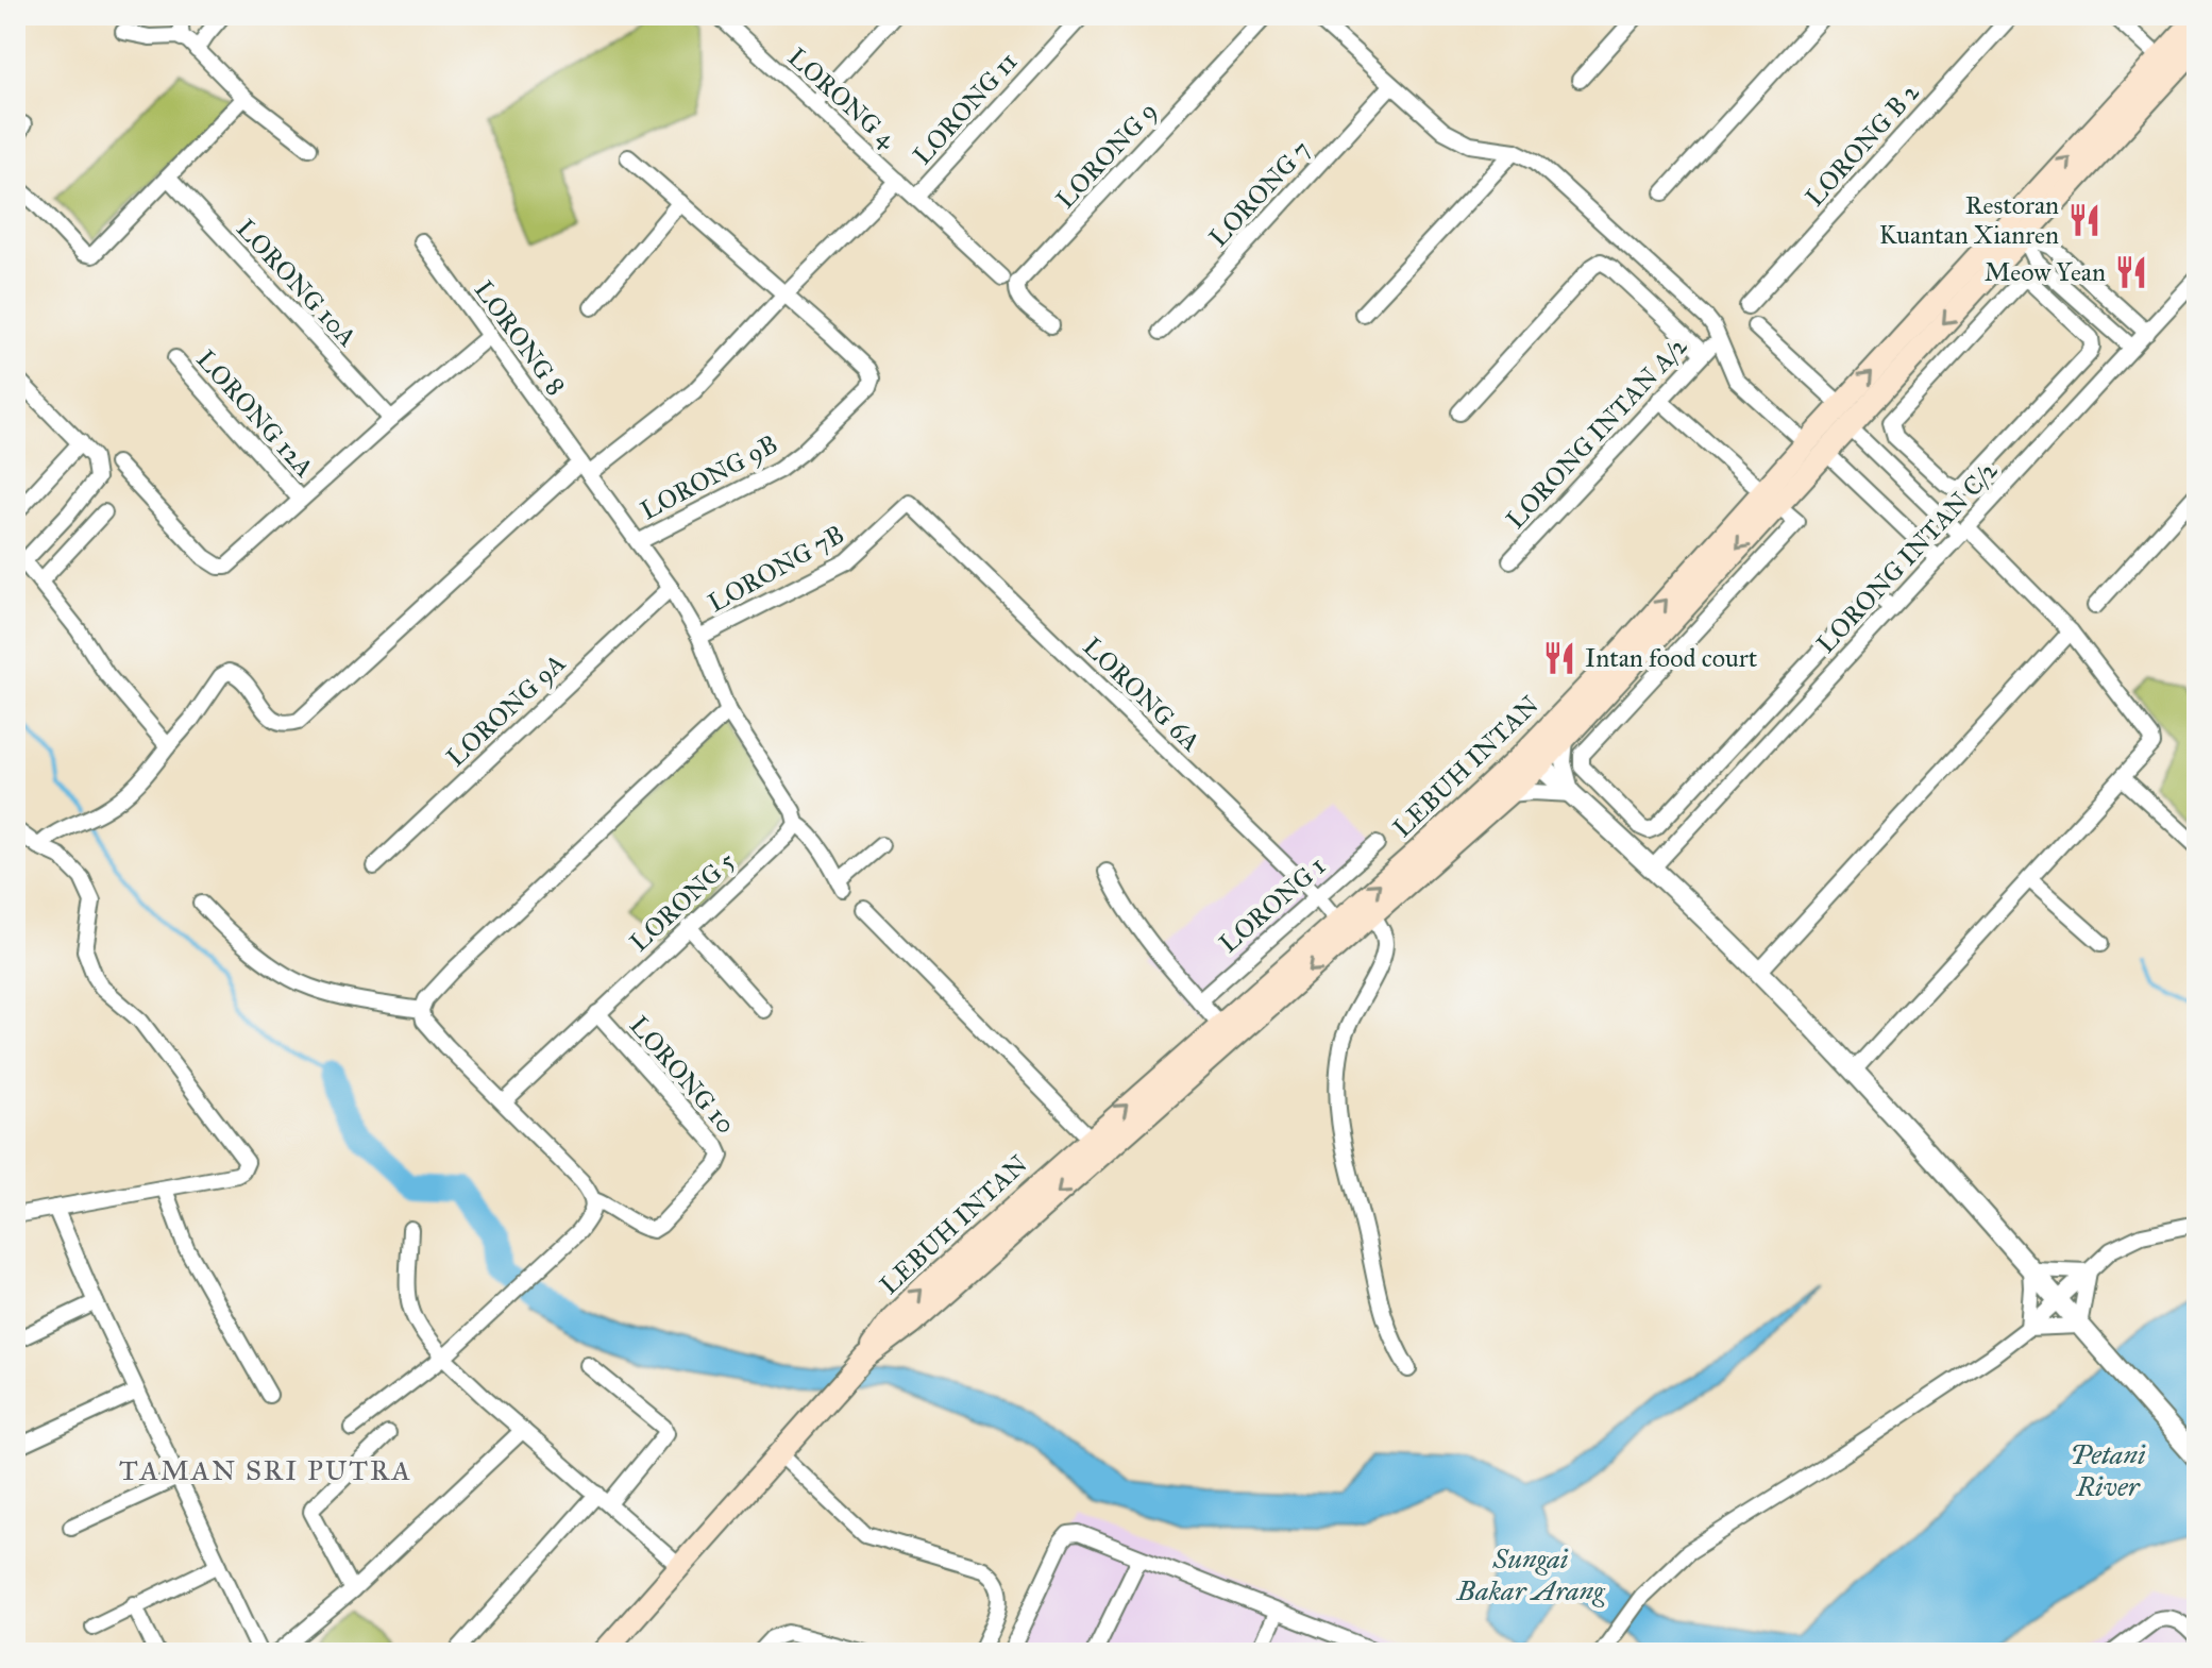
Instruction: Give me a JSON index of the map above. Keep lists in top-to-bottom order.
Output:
{
  "streets": {
    "main road": ["LEBUH INTAN"],
    "street": [
      "LORONG 4",
      "LORONG 11",
      "LORONG B 2",
      "LORONG 9",
      "LORONG 7",
      "LORONG 10A",
      "LORONG 8",
      "LORONG 12A",
      "LORONG INTAN A/2",
      "LORONG 9B",
      "LORONG INTAN C/2",
      "LORONG 7B",
      "LORONG 6A",
      "LORONG 9A",
      "LORONG 5",
      "LORONG 1",
      "LORONG 10"
    ]
  },
  "crossings": [
    ["LORONG 4", "LORONG 11"],
    ["LORONG 8", "LORONG 9B"],
    ["LORONG 8", "LORONG 7B"],
    ["LORONG 8", "LORONG 9A"],
    ["LORONG 7B", "LORONG 6A"],
    ["LORONG 6A", "LEBUH INTAN"],
    ["LORONG 6A", "LORONG 1"],
    ["LORONG 5", "LORONG 10"]
  ],
  "districts": ["TAMAN SRI PUTRA"],
  "water": ["Petani River", "Sungai Bakar Arang"],
  "places": {
    "restaurant": ["Restoran Kuantan Xianren", "Meow Yean", "Intan food court"]
  }
}
